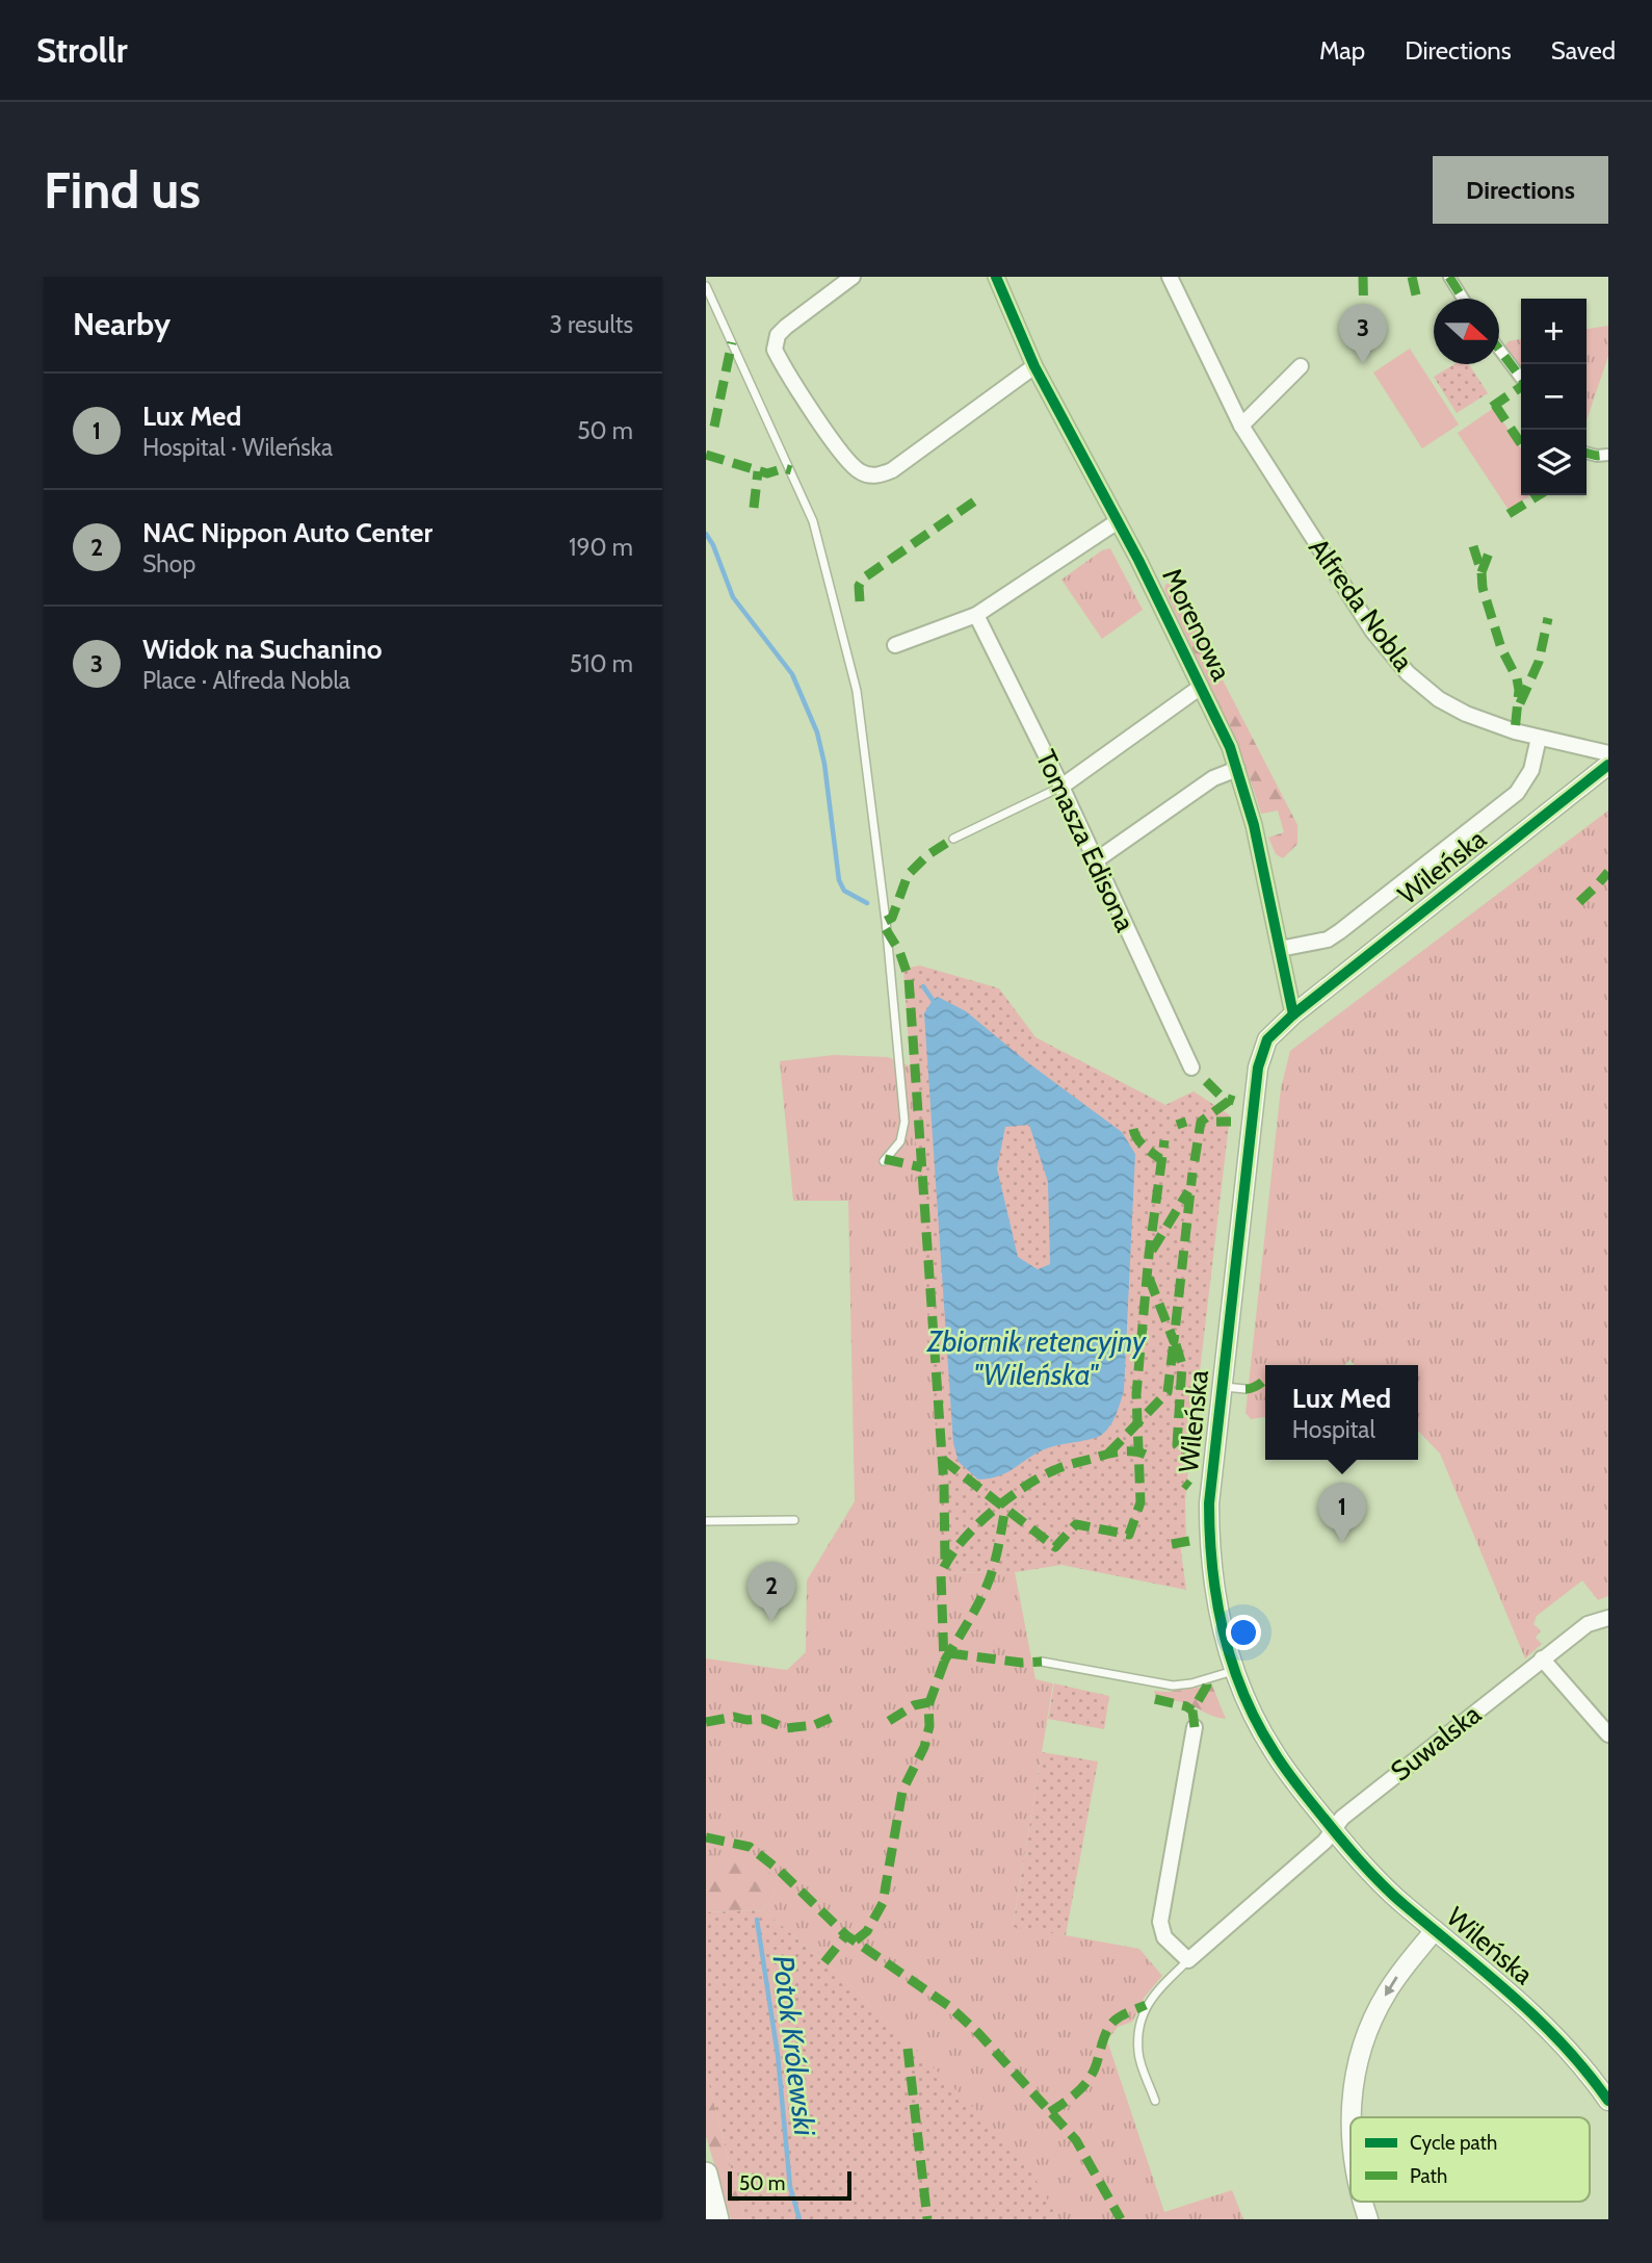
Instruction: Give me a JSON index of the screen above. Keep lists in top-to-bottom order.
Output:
{
  "streets": {
    "street": [
      "Alfreda Nobla",
      "Morenowa",
      "Tomasza Edisona",
      "Wileńska",
      "Suwalska"
    ]
  },
  "crossings": [
    ["Alfreda Nobla", "Wileńska"],
    ["Morenowa", "Wileńska"],
    ["Wileńska", "Suwalska"]
  ],
  "water": ["Zbiornik retencyjny \"Wileńska\"", "Potok Królewski"],
  "legend": ["Cycle path", "Path"],
  "scale_bar": "50 m",
  "north": "right",
  "page": {
    "header": "Strollr",
    "nav": ["Map", "Directions", "Saved"],
    "buttons": "Directions",
    "title": "Find us",
    "heading": ["Nearby", "3 results"],
    "map_buttons": ["+", "−"],
    "pins": ["3", "1", "2"],
    "list": [
      {
        "mark": "1",
        "name": "Lux Med",
        "note": "Hospital · Wileńska",
        "value": "50 m"
      },
      {
        "mark": "2",
        "name": "NAC Nippon Auto Center",
        "note": "Shop",
        "value": "190 m"
      },
      {
        "mark": "3",
        "name": "Widok na Suchanino",
        "note": "Place · Alfreda Nobla",
        "value": "510 m"
      }
    ],
    "popup": ["Lux Med", "Hospital"],
    "scale": "50 m"
  }
}
